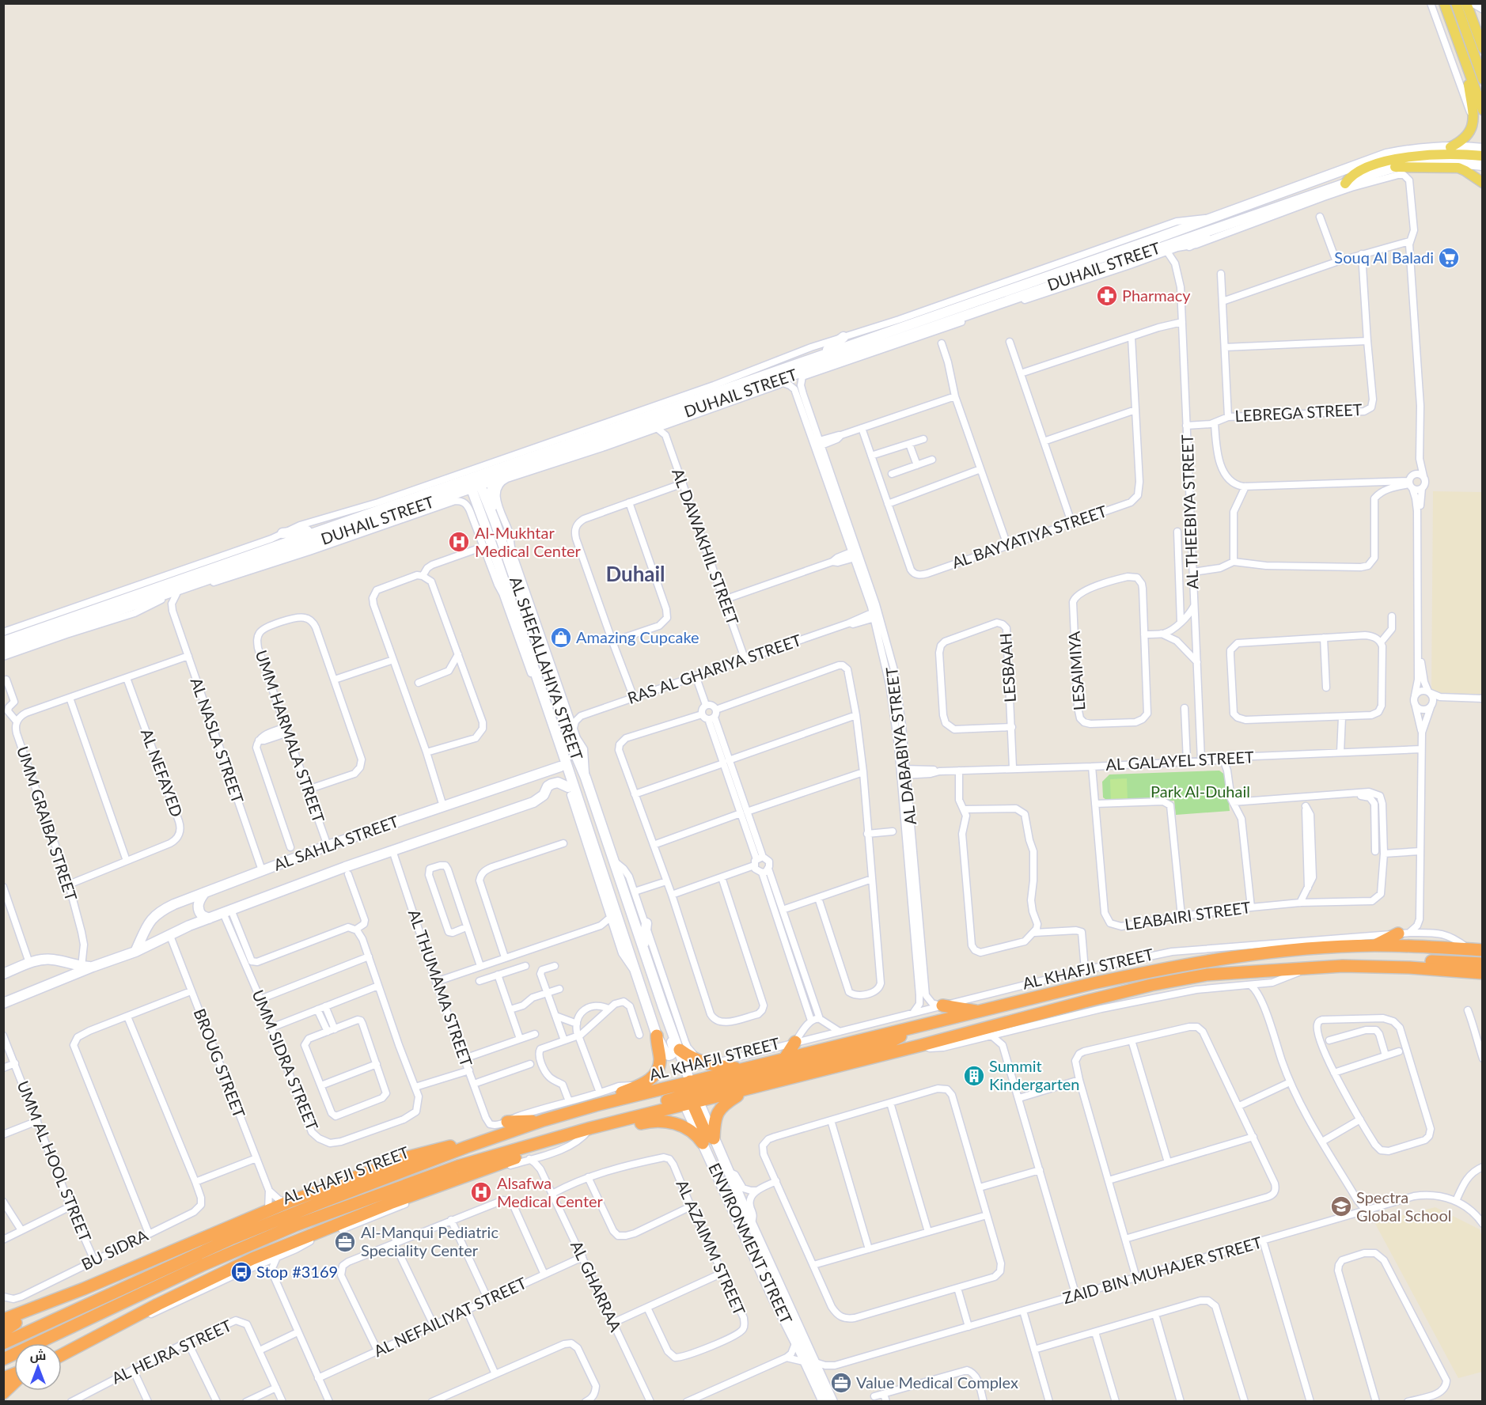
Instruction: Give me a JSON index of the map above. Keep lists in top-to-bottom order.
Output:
{
  "streets": {
    "highway": ["AL KHAFJI STREET"],
    "main road": [
      "DUHAIL STREET",
      "AL SHEFALLAHIYA STREET",
      "AL SAHLA STREET",
      "ENVIRONMENT STREET"
    ],
    "street": [
      "LEBREGA STREET",
      "AL THEEBIYA STREET",
      "AL BAYYATIYA STREET",
      "AL DAWAKHIL STREET",
      "LESBAAH",
      "RAS AL GHARIYA STREET",
      "LESAIMIYA",
      "UMM HARMALA STREET",
      "AL NASLA STREET",
      "AL DABABIYA STREET",
      "AL GALAYEL STREET",
      "AL NEFAYED",
      "UMM GRAIBA STREET",
      "LEABAIRI STREET",
      "AL THUMAMA STREET",
      "UMM SIDRA STREET",
      "BROUG STREET",
      "UMM AL HOOL STREET",
      "AL AZAIMM STREET",
      "BU SIDRA",
      "ZAID BIN MUHAJER STREET",
      "AL GHARRAA",
      "AL NEFAILIYAT STREET",
      "AL HEJRA STREET"
    ]
  },
  "crossings": [
    ["DUHAIL STREET", "AL THEEBIYA STREET"],
    ["DUHAIL STREET", "AL SHEFALLAHIYA STREET"],
    ["DUHAIL STREET", "AL DABABIYA STREET"],
    ["LEBREGA STREET", "AL THEEBIYA STREET"],
    ["AL THEEBIYA STREET", "AL GALAYEL STREET"],
    ["AL DAWAKHIL STREET", "RAS AL GHARIYA STREET"],
    ["LESBAAH", "AL GALAYEL STREET"],
    ["AL SHEFALLAHIYA STREET", "AL SAHLA STREET"],
    ["AL SHEFALLAHIYA STREET", "AL KHAFJI STREET"],
    ["RAS AL GHARIYA STREET", "AL DABABIYA STREET"],
    ["UMM HARMALA STREET", "AL SAHLA STREET"],
    ["AL NASLA STREET", "AL SAHLA STREET"],
    ["AL DABABIYA STREET", "AL GALAYEL STREET"],
    ["AL DABABIYA STREET", "AL KHAFJI STREET"],
    ["AL GALAYEL STREET", "LEABAIRI STREET"],
    ["AL NEFAYED", "UMM GRAIBA STREET"],
    ["UMM GRAIBA STREET", "AL SAHLA STREET"],
    ["AL SAHLA STREET", "AL THUMAMA STREET"],
    ["AL SAHLA STREET", "UMM SIDRA STREET"],
    ["AL SAHLA STREET", "BROUG STREET"],
    ["AL KHAFJI STREET", "AL THUMAMA STREET"],
    ["AL KHAFJI STREET", "AL GHARRAA"],
    ["UMM AL HOOL STREET", "BU SIDRA"],
    ["ENVIRONMENT STREET", "ZAID BIN MUHAJER STREET"],
    ["AL AZAIMM STREET", "AL GHARRAA"],
    ["AL GHARRAA", "AL NEFAILIYAT STREET"]
  ],
  "districts": ["Duhail"],
  "parks": ["Park Al-Duhail"],
  "places": {
    "supermarket": ["Souq Al Baladi"],
    "pharmacy": ["Pharmacy"],
    "hospital": ["Al-Mukhtar Medical Center", "Alsafwa Medical Center"],
    "shop": ["Amazing Cupcake"],
    "building": ["Summit Kindergarten"],
    "school or university": ["Spectra Global School"],
    "office": ["Al-Manqui Pediatric Speciality Center", "Value Medical Complex"],
    "bus stop": ["Stop #3169"]
  },
  "north": "top"
}
